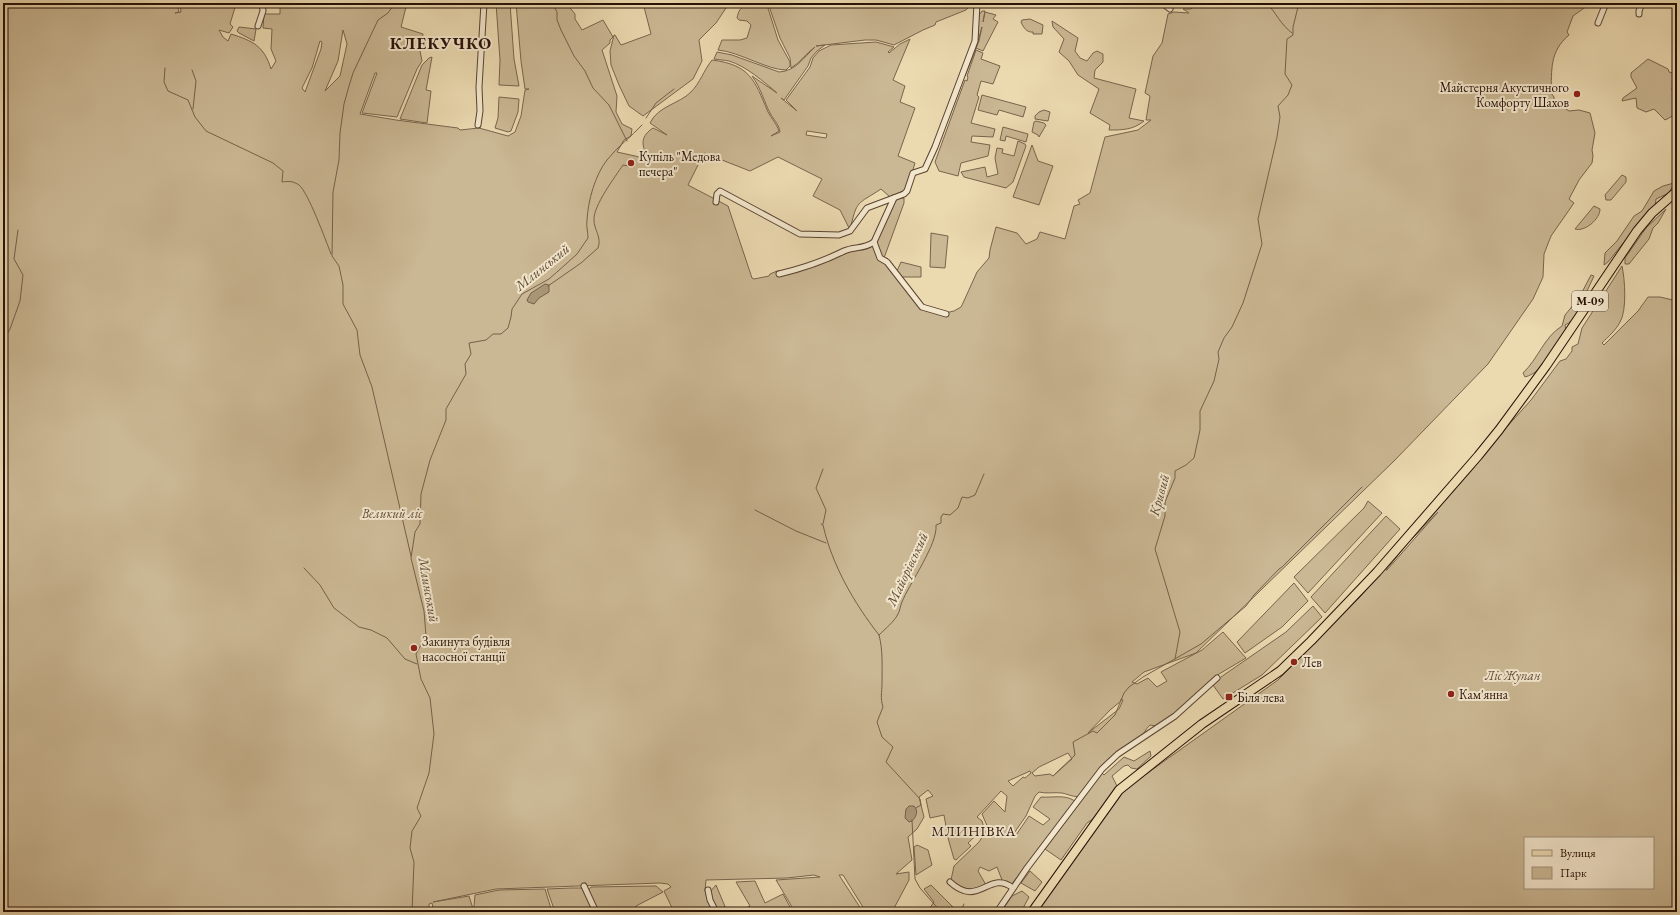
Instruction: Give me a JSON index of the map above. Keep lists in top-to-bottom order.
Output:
{
  "streets": {
    "main road": ["М-09"]
  },
  "districts": ["КЛЕКУЧКО", "МЛИНІВКА"],
  "water": ["Млинський", "Кривий", "Майорівський"],
  "parks": ["Великий ліс", "Ліс Жупан"],
  "places": {
    "other": [
      "Майстерня Акустичного Комфорту Шахов",
      "Купіль \"Медова печера\"",
      "Закинута будівля насосної станції",
      "Лев",
      "Кам'янна"
    ],
    "transit": ["Бiля лева"]
  },
  "legend": ["Вулиця", "Парк"]
}
